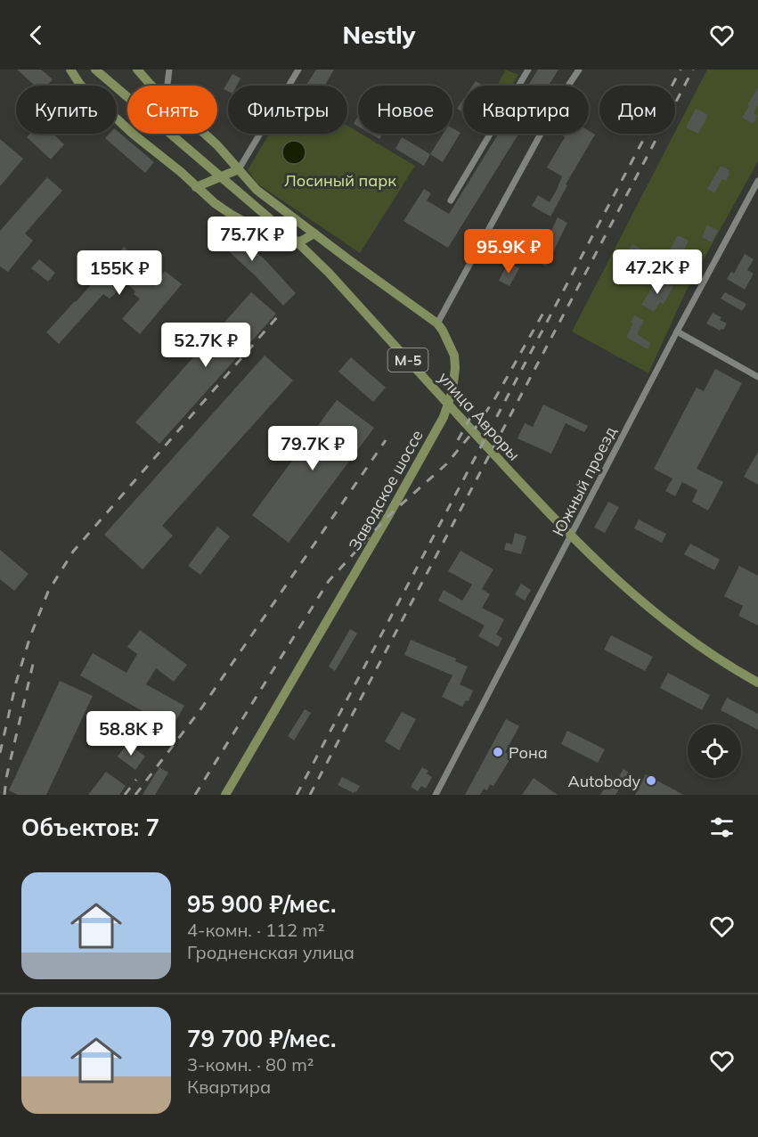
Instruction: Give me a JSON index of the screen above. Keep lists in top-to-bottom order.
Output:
{
  "streets": {
    "main road": ["М-5", "улица Авроры", "Заводское шоссе"],
    "street": ["Южный проезд"]
  },
  "parks": ["Лосиный парк"],
  "places": ["Рона", "Autobody"],
  "page": {
    "header": "Nestly",
    "chip": [
      "Купить",
      "Снять",
      "Фильтры",
      "Новое",
      "Квартира",
      "Дом"
    ],
    "price": [
      "75.7K ₽",
      "95.9K ₽",
      "47.2K ₽",
      "155K ₽",
      "52.7K ₽",
      "79.7K ₽",
      "58.8K ₽"
    ],
    "heading": "Объектов: 7",
    "list": [
      {
        "name": "95 900 ₽/мес.",
        "note": "4-комн. · 112 m² · Гродненская улица"
      },
      {
        "name": "79 700 ₽/мес.",
        "note": "3-комн. · 80 m² · Квартира"
      }
    ]
  }
}
